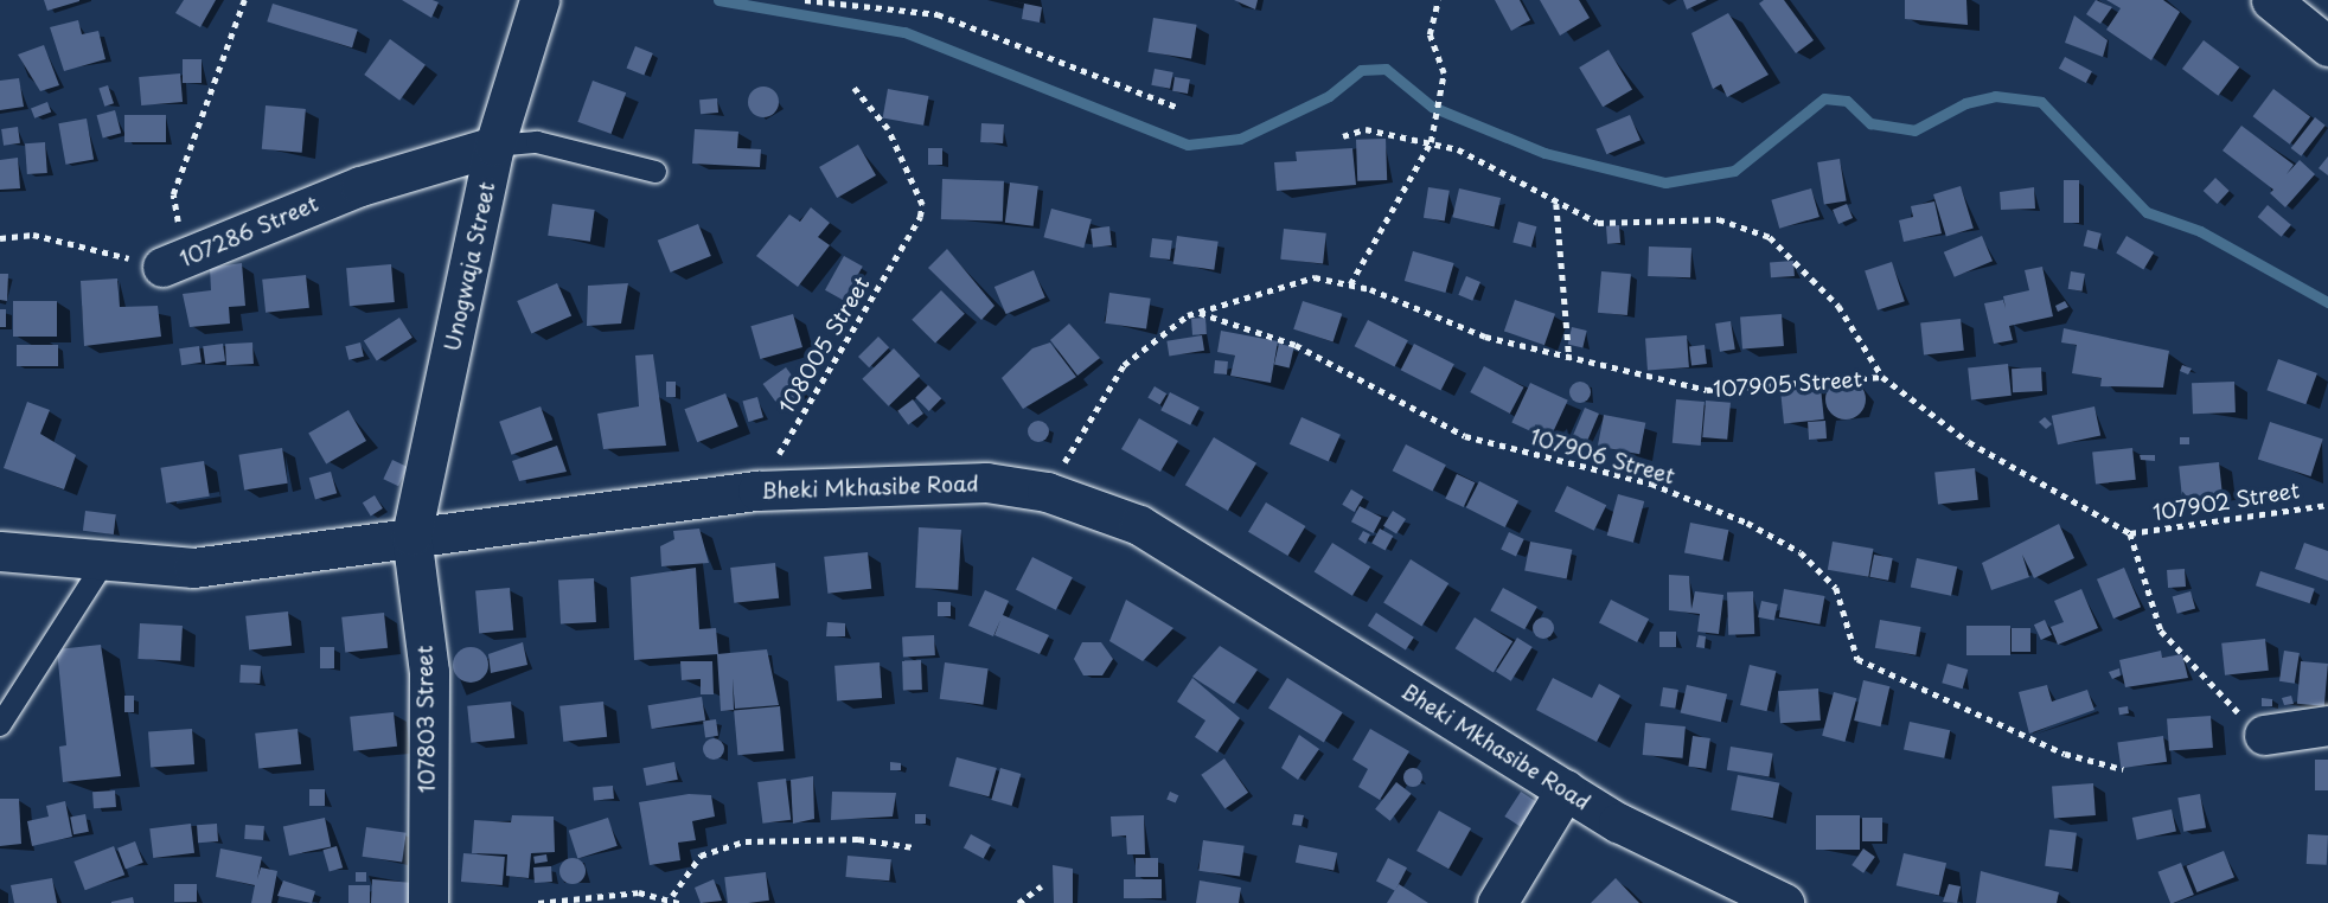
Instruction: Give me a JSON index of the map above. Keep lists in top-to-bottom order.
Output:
{
  "streets": {
    "street": [
      "107286 Street",
      "Unogwaja Street",
      "Bheki Mkhasibe Road",
      "107803 Street"
    ],
    "path": [
      "108005 Street",
      "107905 Street",
      "107906 Street",
      "107902 Street"
    ]
  },
  "crossings": [
    ["107286 Street", "Unogwaja Street"],
    ["Unogwaja Street", "Bheki Mkhasibe Road"],
    ["Unogwaja Street", "107803 Street"],
    ["108005 Street", "Bheki Mkhasibe Road"],
    ["107905 Street", "107906 Street"],
    ["107905 Street", "Bheki Mkhasibe Road"],
    ["107905 Street", "107902 Street"],
    ["Bheki Mkhasibe Road", "107803 Street"]
  ]
}
